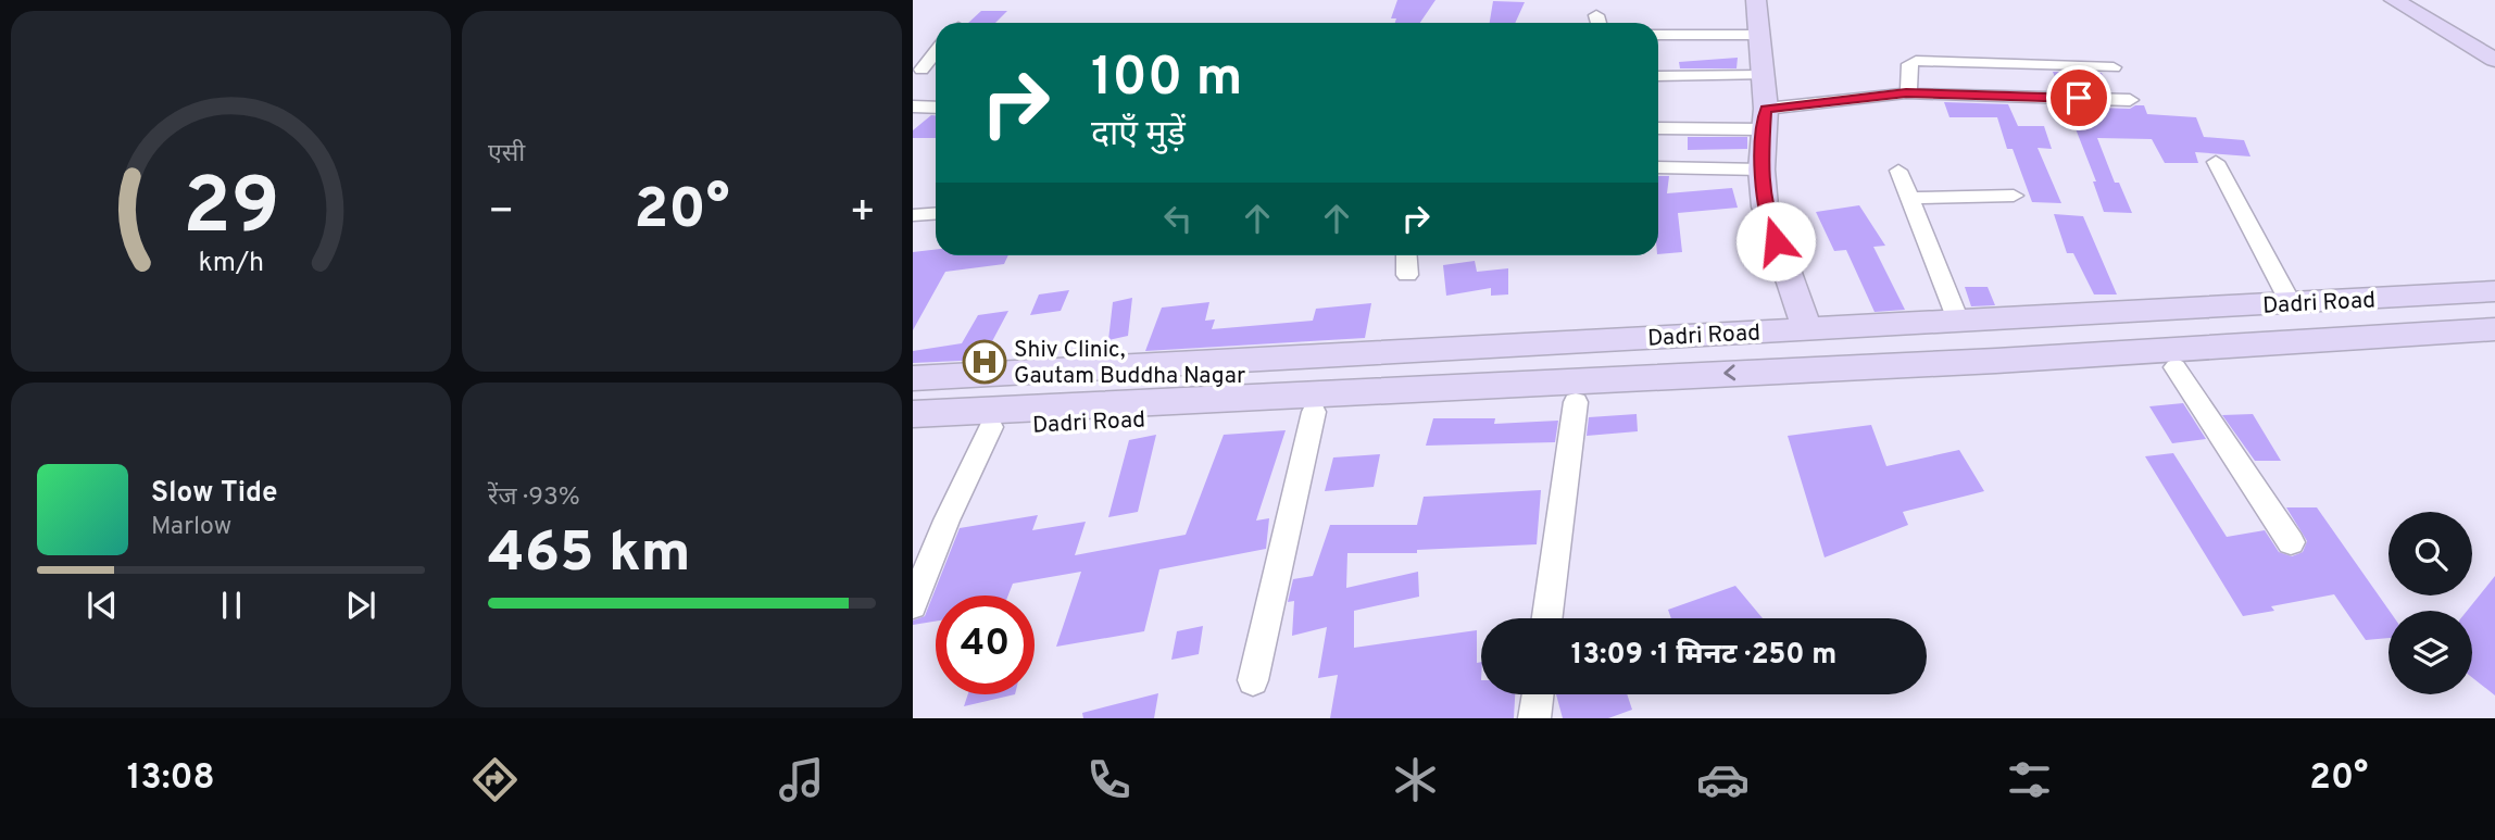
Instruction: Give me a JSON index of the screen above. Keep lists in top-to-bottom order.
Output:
{
  "streets": {
    "street": ["Dadri Road"]
  },
  "places": {
    "hospital": ["Shiv Clinic, Gautam Buddha Nagar"]
  },
  "page": {
    "tile": [
      "एसी",
      ["रेंज · 93%", "465 km"]
    ],
    "turn": ["100 m", "दाएँ मुड़ें"],
    "heat": ["−", "20°", "+"],
    "song": ["Slow Tide", "Marlow"],
    "limit": "40",
    "trip": "13:09 · 1 मिनट · 250 m",
    "tabs": ["13:08", "20°"],
    "gauge": ["29", "km/h"]
  }
}
